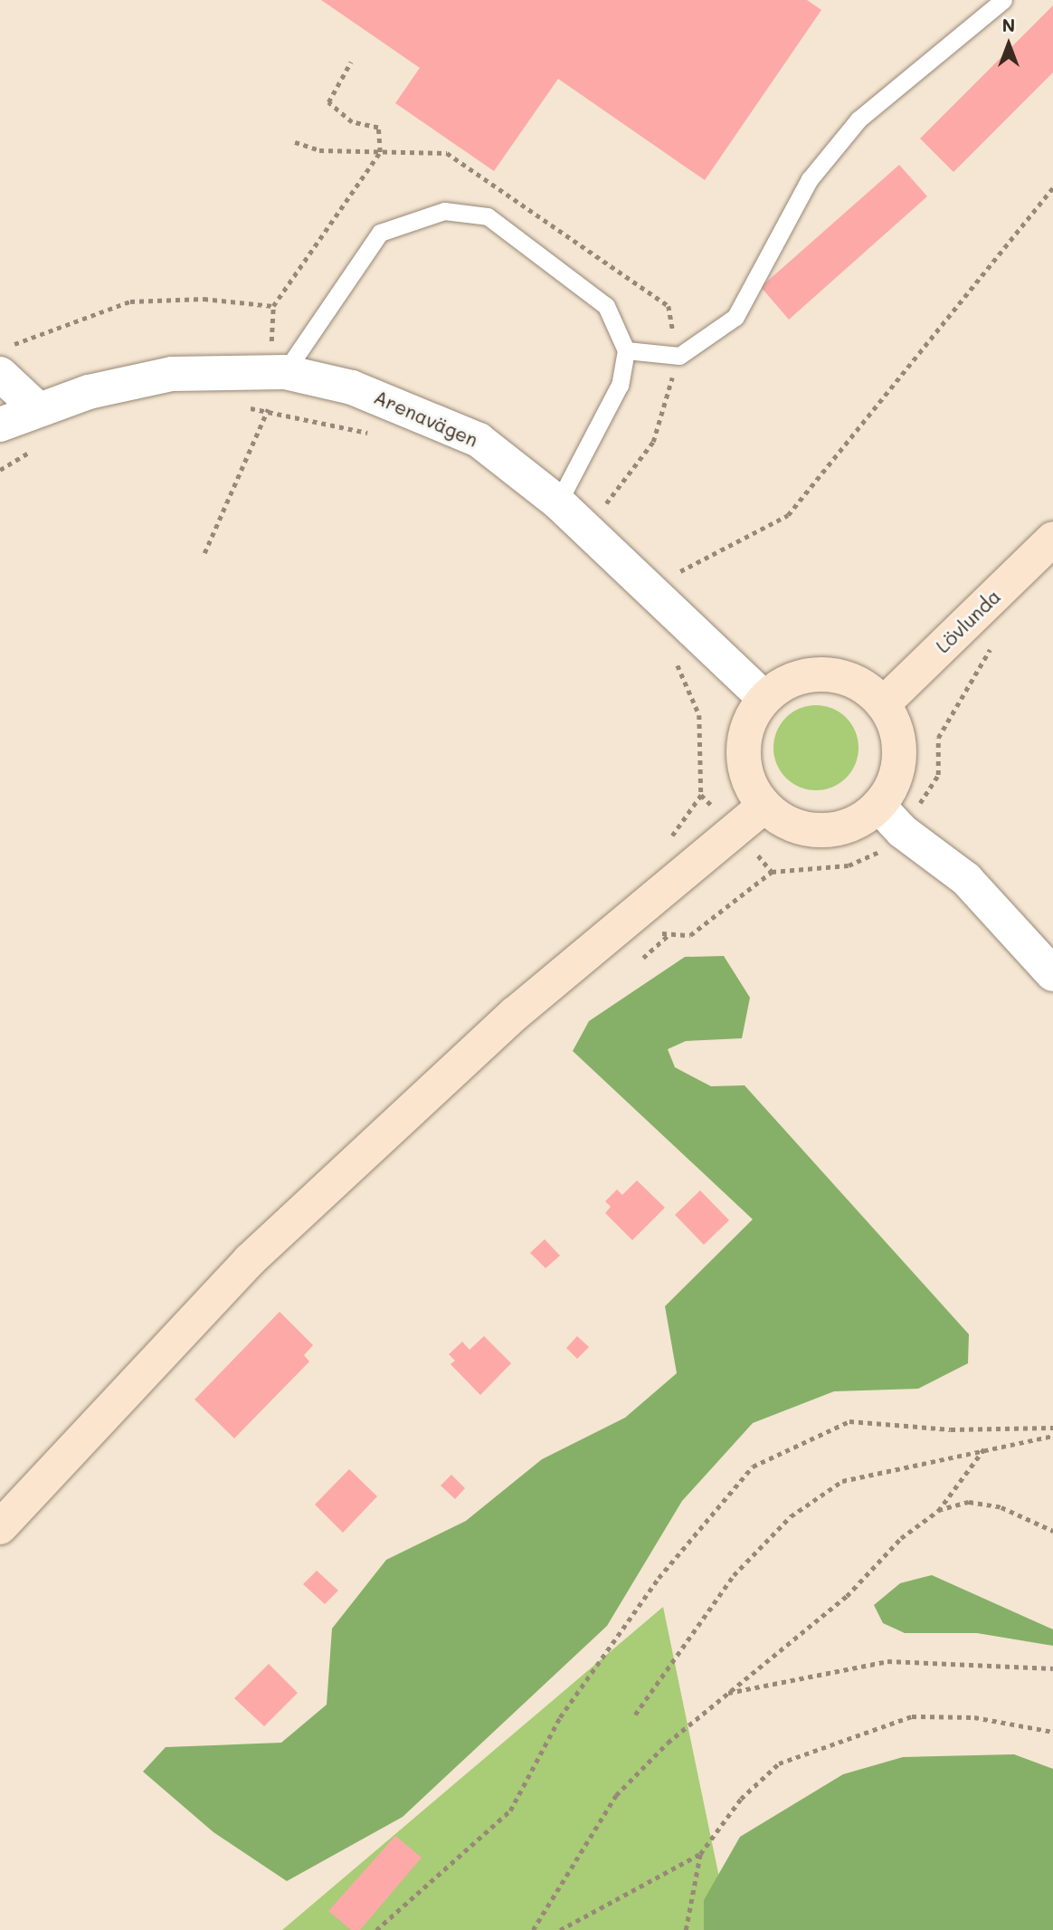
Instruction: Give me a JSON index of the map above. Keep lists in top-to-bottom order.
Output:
{
  "streets": {
    "main road": ["Lövlunda"],
    "street": ["Arenavägen"]
  },
  "crossings": [
    ["Arenavägen", "Lövlunda"]
  ],
  "north": "top"
}
